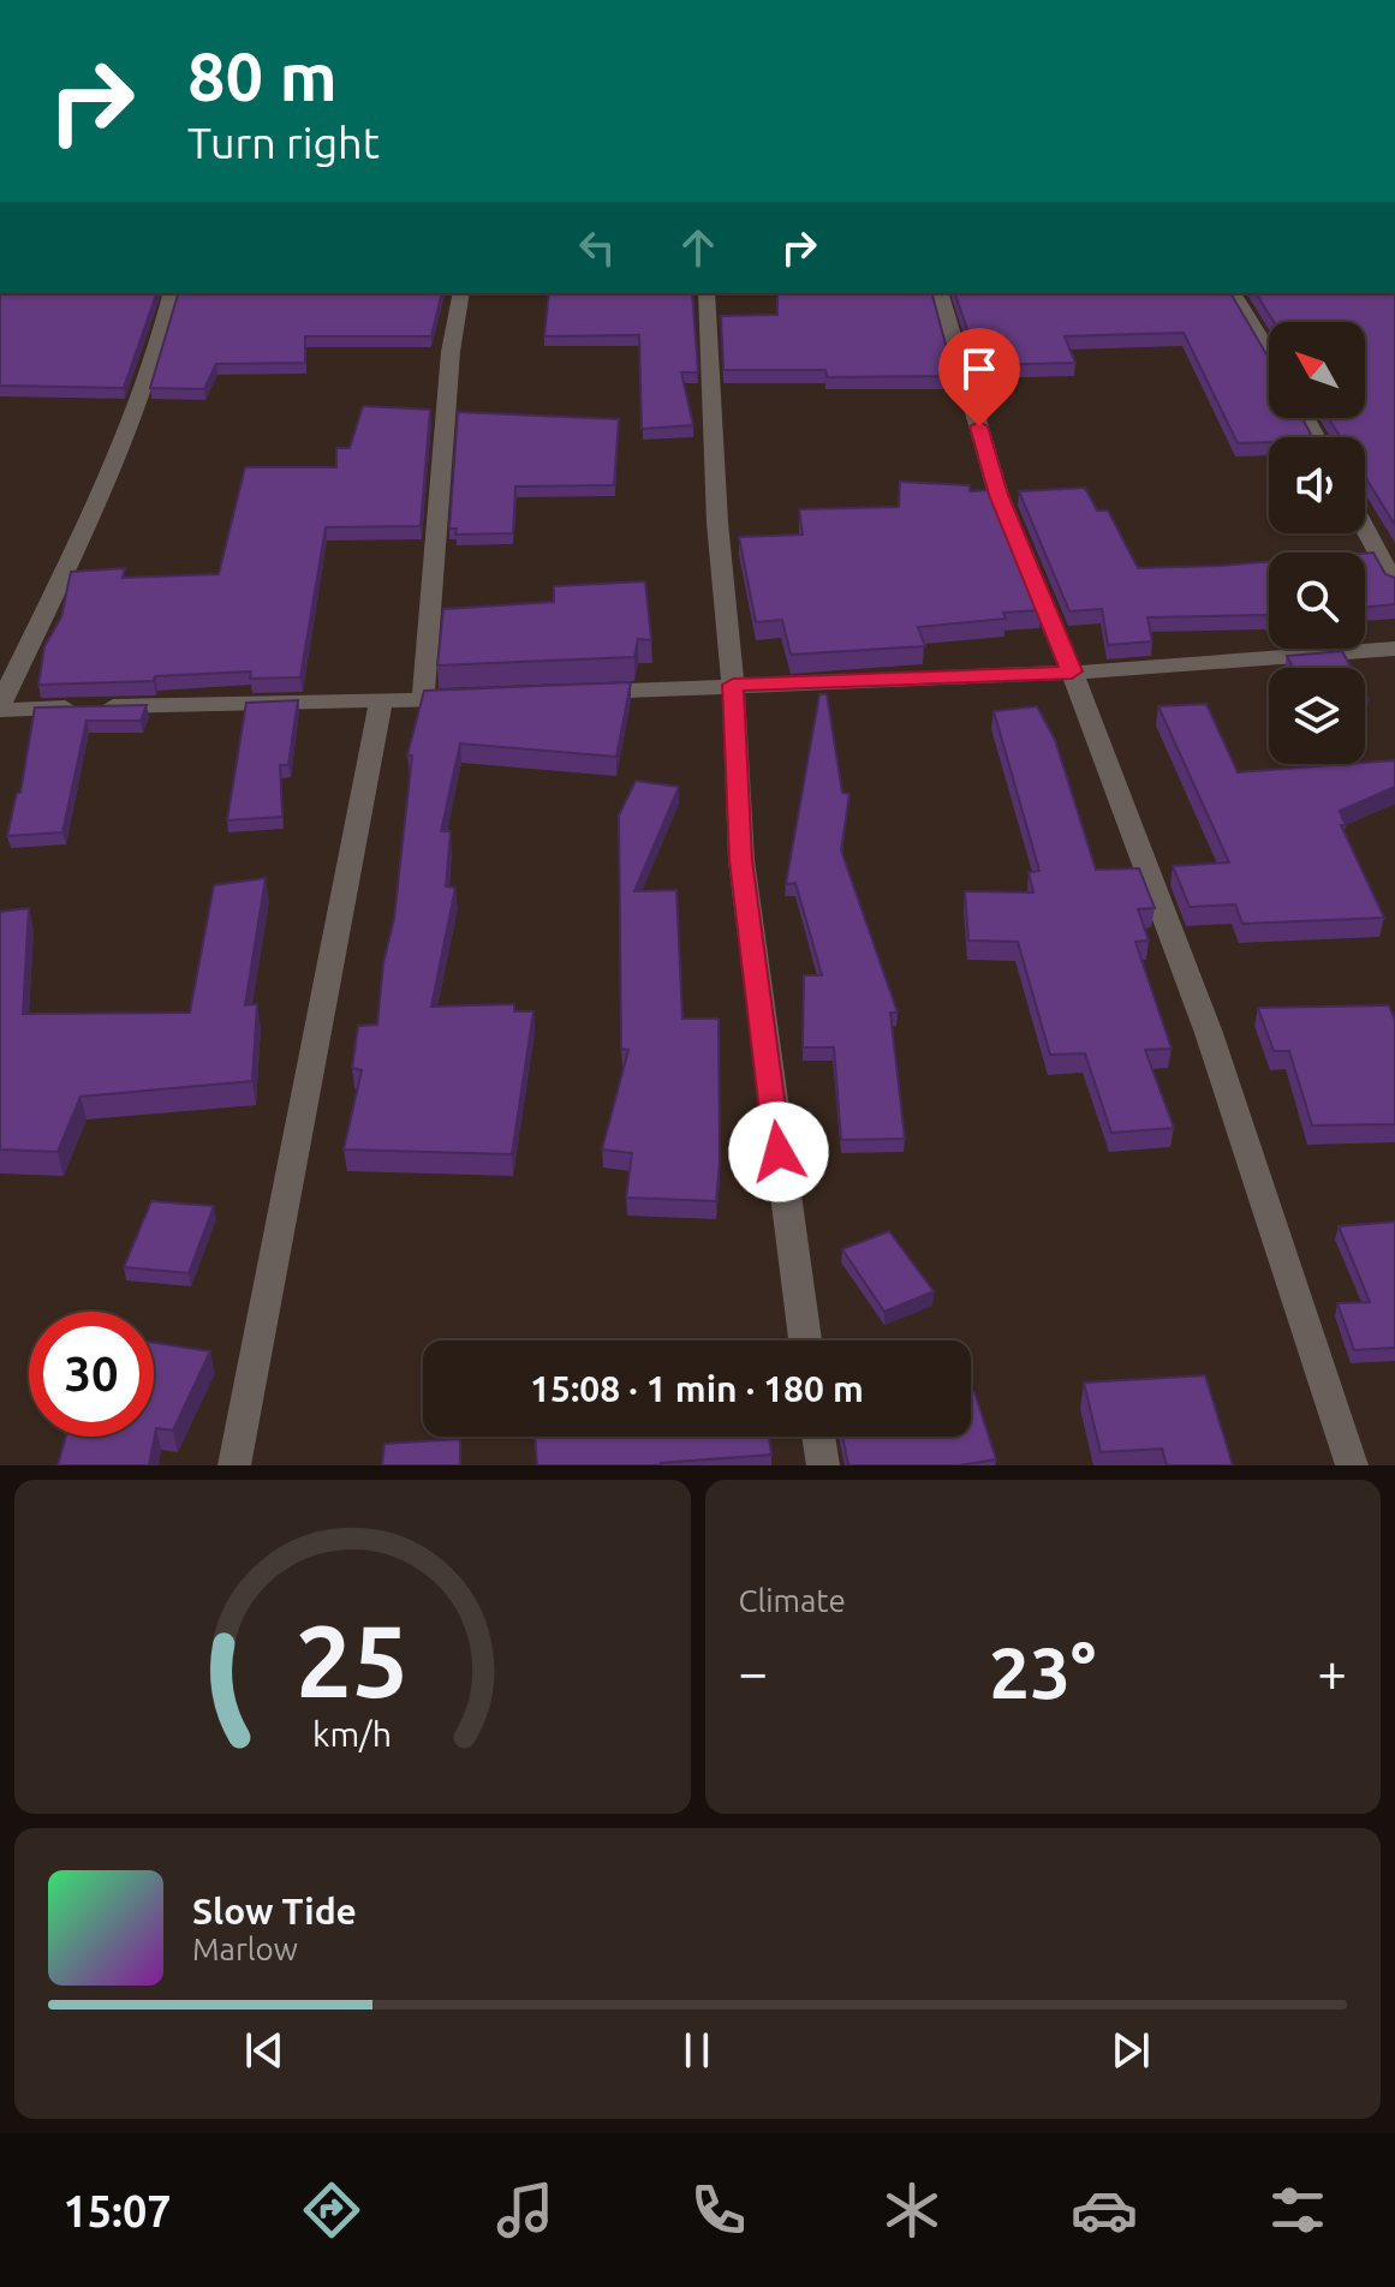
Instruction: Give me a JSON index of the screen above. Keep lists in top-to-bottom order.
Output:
{
  "north": "top left",
  "page": {
    "turn": ["80 m", "Turn right"],
    "limit": "30",
    "trip": "15:08 · 1 min · 180 m",
    "tile": "Climate",
    "heat": ["−", "23°", "+"],
    "song": ["Slow Tide", "Marlow"],
    "tabs": "15:07",
    "gauge": ["25", "km/h"]
  }
}
